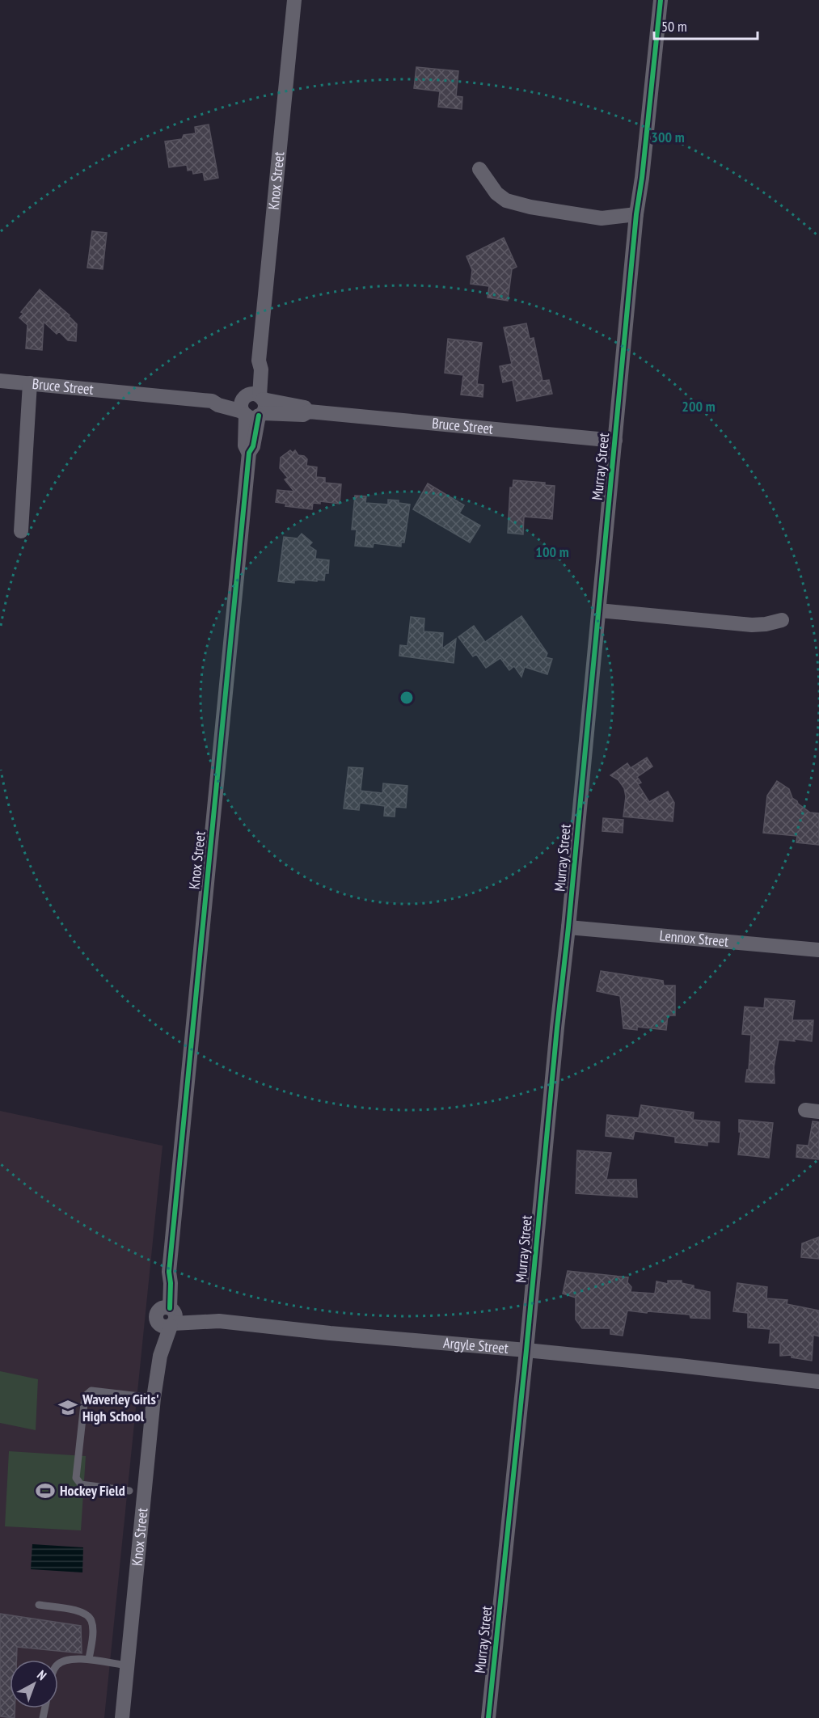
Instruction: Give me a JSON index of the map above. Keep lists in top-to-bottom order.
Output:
{
  "streets": {
    "street": [
      "Knox Street",
      "Bruce Street",
      "Murray Street",
      "Lennox Street",
      "Argyle Street"
    ]
  },
  "crossings": [
    ["Knox Street", "Bruce Street"],
    ["Knox Street", "Argyle Street"],
    ["Bruce Street", "Murray Street"],
    ["Murray Street", "Lennox Street"],
    ["Murray Street", "Argyle Street"]
  ],
  "places": {
    "school or university": ["Waverley Girls' High School"],
    "sports": ["Hockey Field"]
  },
  "scale_bar": "50 m",
  "north": "top right",
  "rings": ["300 m", "200 m", "100 m"]
}
